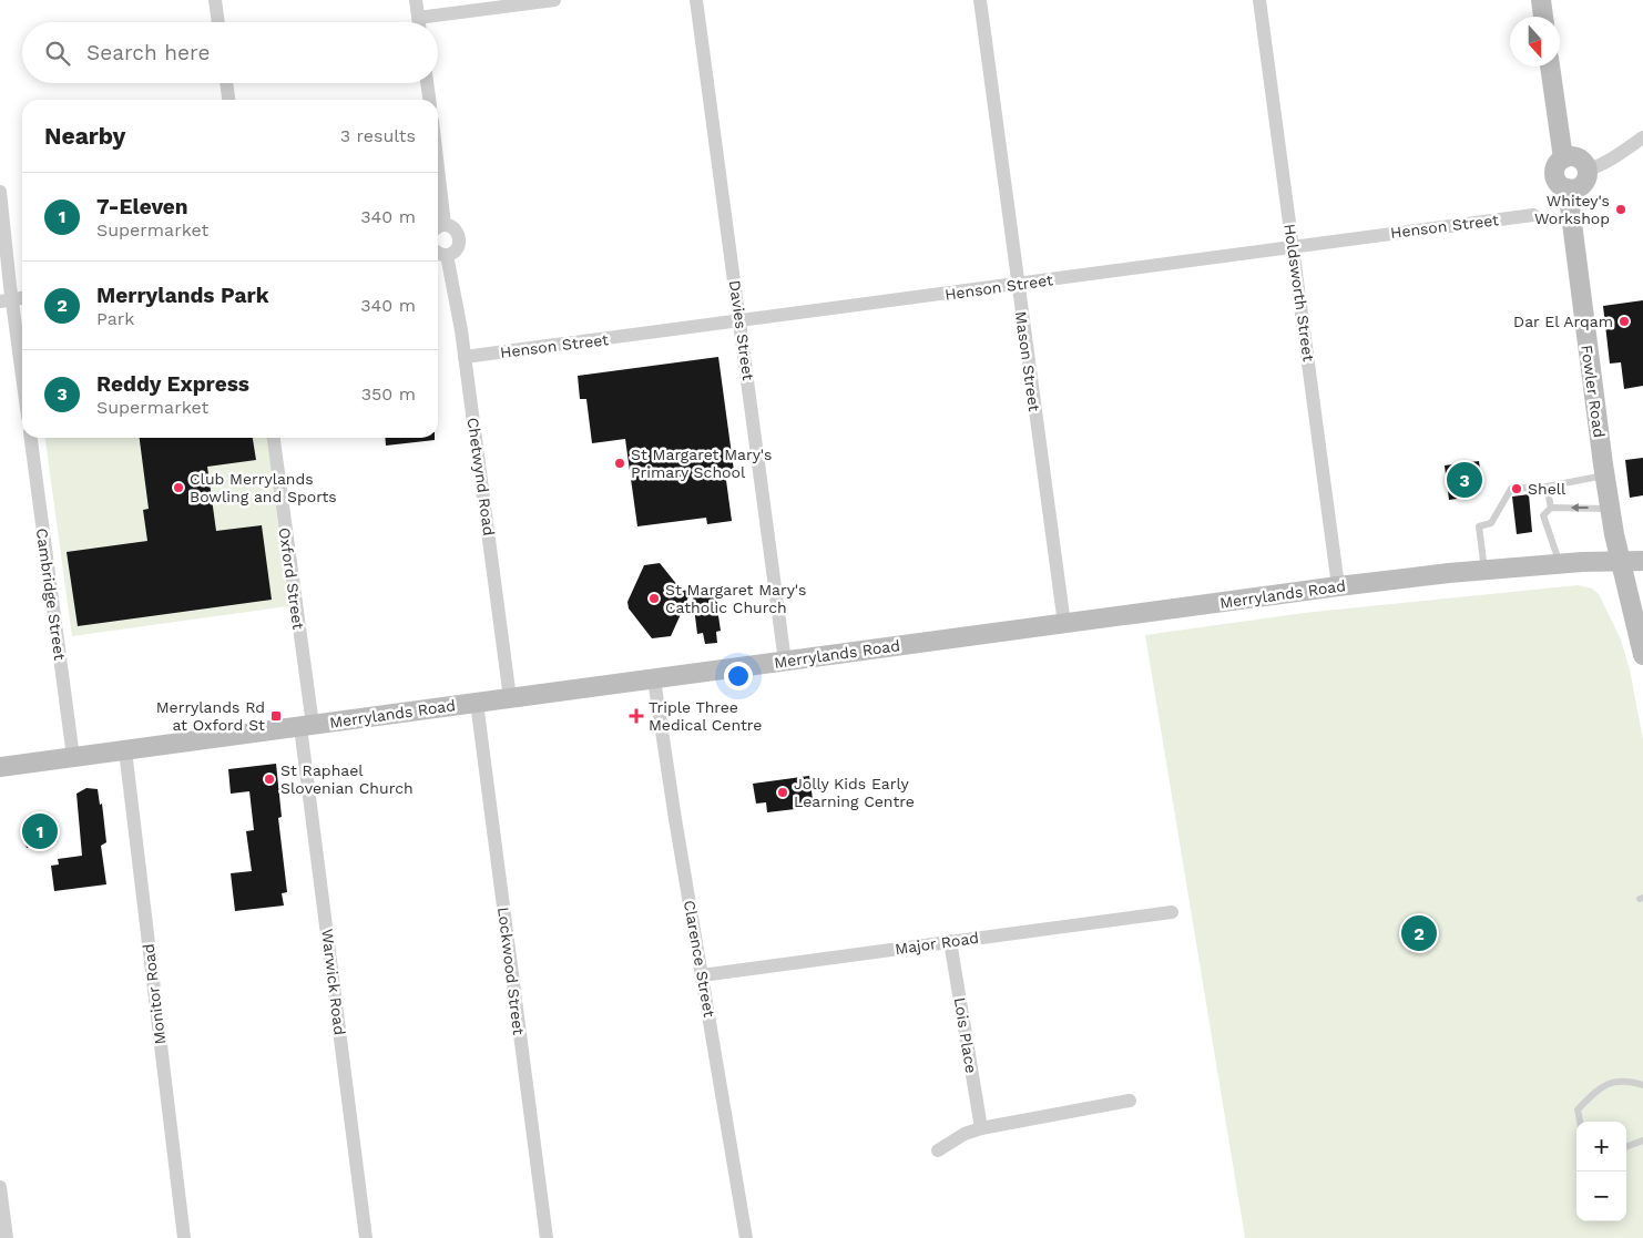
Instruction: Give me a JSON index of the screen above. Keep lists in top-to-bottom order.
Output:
{
  "streets": {
    "main road": ["Fowler Road", "Merrylands Road"],
    "street": [
      "Henson Street",
      "Holdsworth Street",
      "Davies Street",
      "Mason Street",
      "Chetwynd Road",
      "Oxford Street",
      "Cambridge Street",
      "Major Road",
      "Clarence Street",
      "Lockwood Street",
      "Warwick Road",
      "Monitor Road",
      "Lois Place"
    ]
  },
  "crossings": [
    ["Henson Street", "Holdsworth Street"],
    ["Henson Street", "Davies Street"],
    ["Henson Street", "Mason Street"],
    ["Henson Street", "Chetwynd Road"],
    ["Holdsworth Street", "Merrylands Road"],
    ["Davies Street", "Merrylands Road"],
    ["Mason Street", "Merrylands Road"],
    ["Fowler Road", "Merrylands Road"],
    ["Chetwynd Road", "Merrylands Road"],
    ["Oxford Street", "Merrylands Road"],
    ["Oxford Street", "Warwick Road"],
    ["Cambridge Street", "Merrylands Road"],
    ["Merrylands Road", "Clarence Street"],
    ["Merrylands Road", "Lockwood Street"],
    ["Merrylands Road", "Warwick Road"],
    ["Merrylands Road", "Monitor Road"],
    ["Major Road", "Clarence Street"],
    ["Major Road", "Lois Place"]
  ],
  "places": {
    "other": [
      "Whitey's Workshop",
      "Dar El Arqam",
      "St Margaret Mary's Primary School",
      "Club Merrylands Bowling and Sports",
      "Shell",
      "St Margaret Mary's Catholic Church",
      "St Raphael Slovenian Church",
      "Jolly Kids Early Learning Centre"
    ],
    "transit": ["Merrylands Rd at Oxford St"],
    "health": ["Triple Three Medical Centre"]
  },
  "north": "bottom",
  "page": {
    "search": "Search here",
    "heading": ["Nearby", "3 results"],
    "list": [
      {
        "mark": "1",
        "name": "7-Eleven",
        "note": "Supermarket",
        "value": "340 m"
      },
      {
        "mark": "2",
        "name": "Merrylands Park",
        "note": "Park",
        "value": "340 m"
      },
      {
        "mark": "3",
        "name": "Reddy Express",
        "note": "Supermarket",
        "value": "350 m"
      }
    ],
    "pins": ["3", "1", "2"],
    "map_buttons": ["+", "−"]
  }
}
